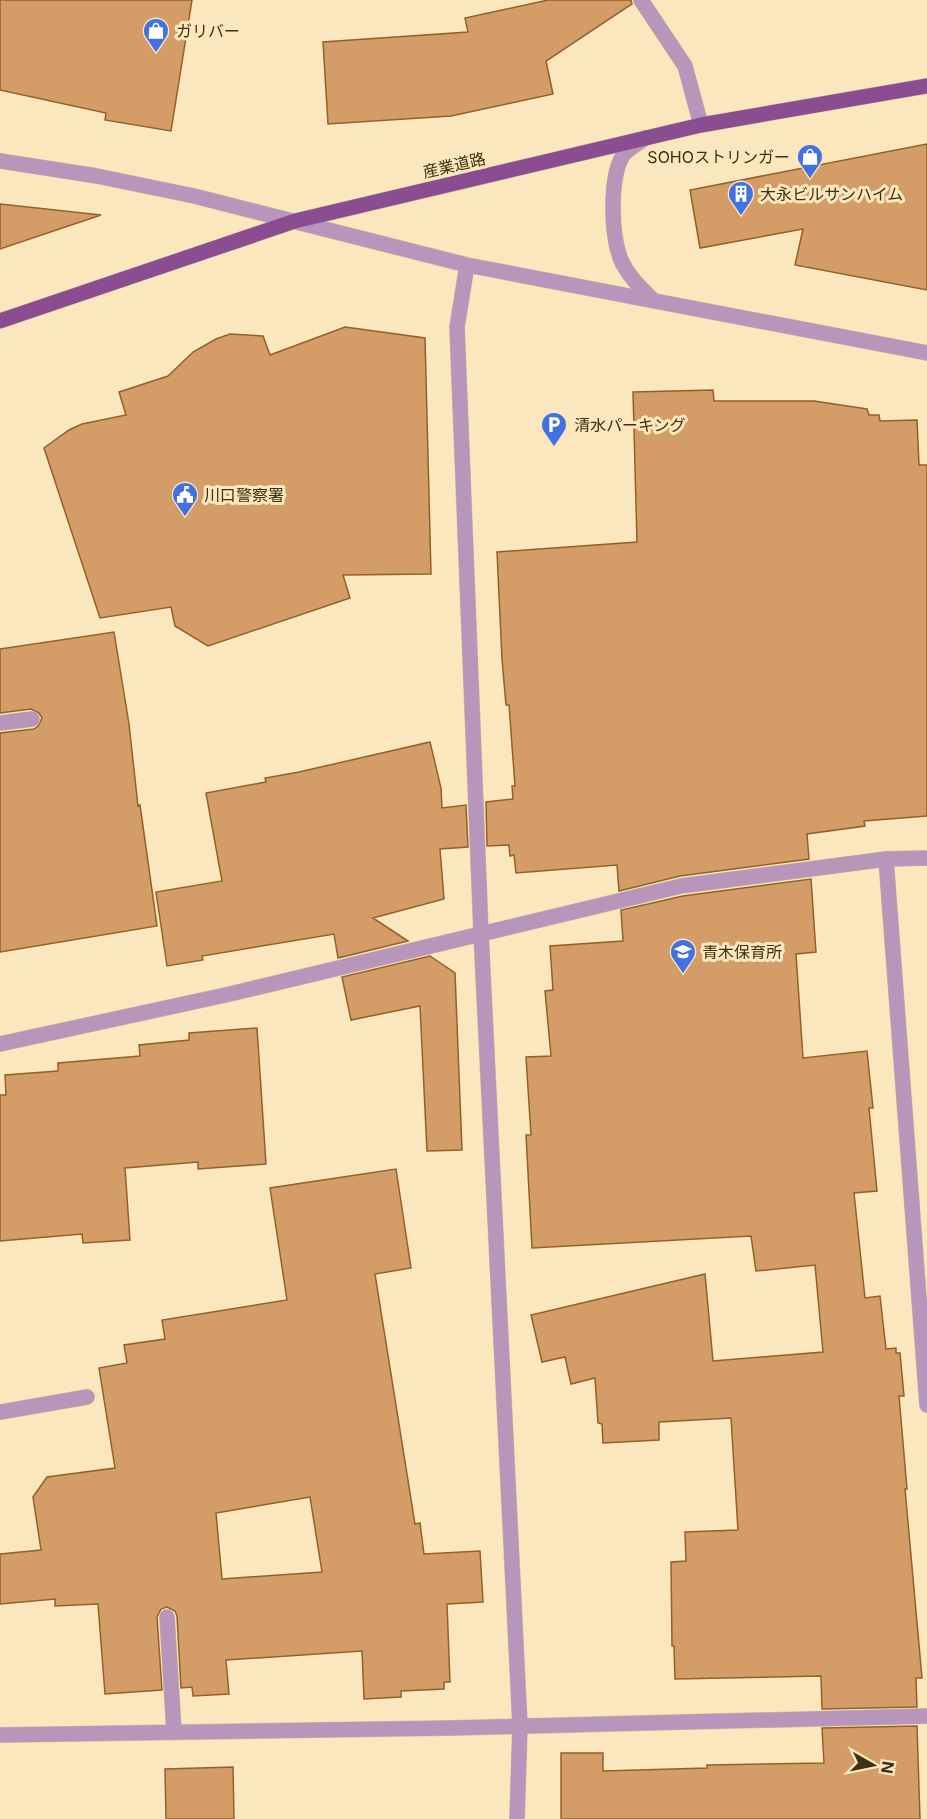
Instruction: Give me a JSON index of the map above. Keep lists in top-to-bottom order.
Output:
{
  "streets": {
    "main road": ["産業道路"]
  },
  "places": {
    "shop": ["ガリバー", "SOHOストリンガー"],
    "building": ["大永ビルサンハイム"],
    "parking": ["清水パーキング"],
    "public building": ["川口警察署"],
    "school or university": ["青木保育所"]
  },
  "north": "right"
}
